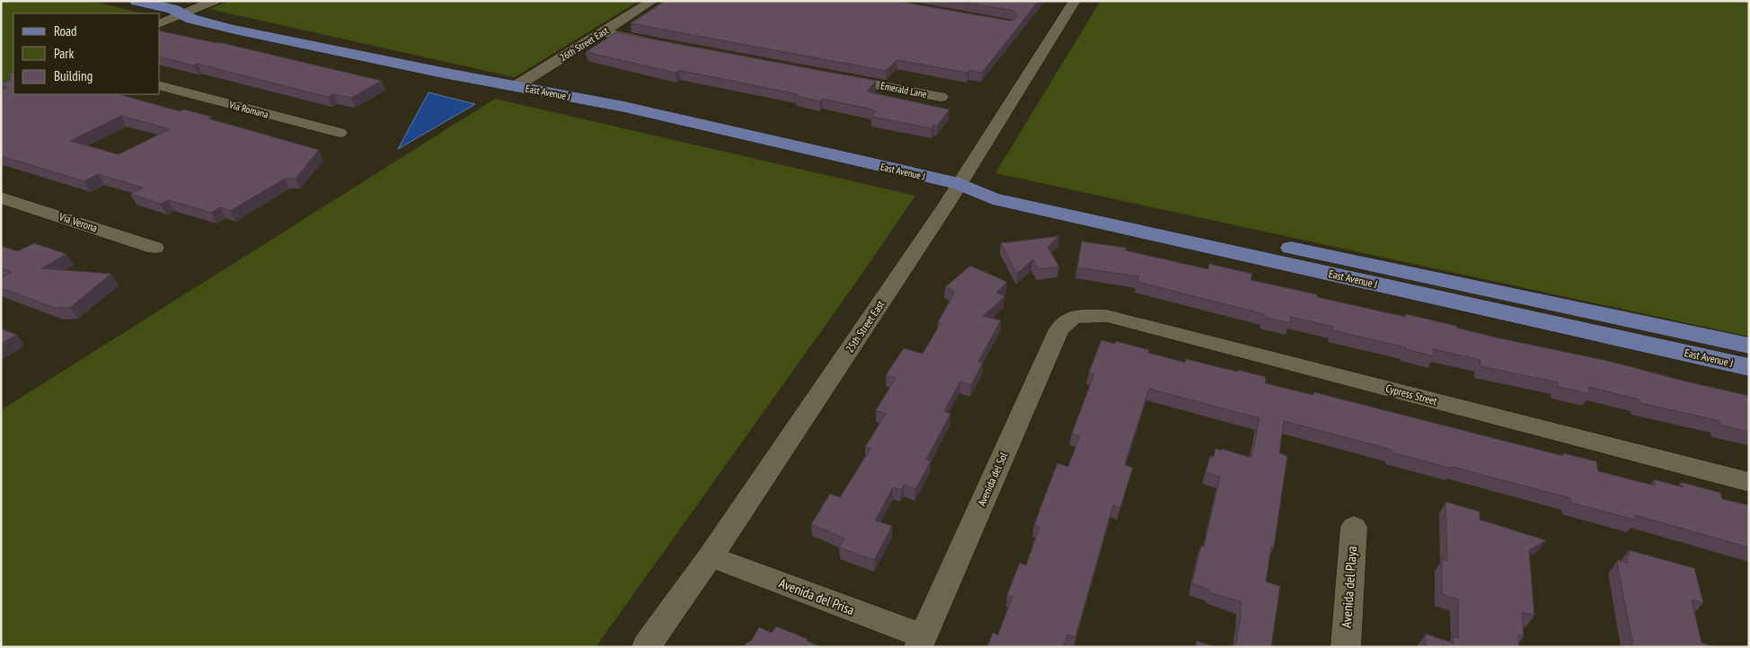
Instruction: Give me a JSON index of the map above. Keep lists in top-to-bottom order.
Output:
{
  "streets": {
    "main road": ["East Avenue J"],
    "street": [
      "26th Street East",
      "Emerald Lane",
      "Via Romana",
      "Via Verona",
      "25th Street East",
      "Cypress Street",
      "Avenida del Sol",
      "Avenida del Playa",
      "Avenida del Prisa"
    ]
  },
  "crossings": [
    ["26th Street East", "East Avenue J"],
    ["East Avenue J", "25th Street East"],
    ["25th Street East", "Avenida del Prisa"],
    ["Cypress Street", "Avenida del Sol"],
    ["Avenida del Sol", "Avenida del Prisa"]
  ],
  "legend": ["Road", "Park", "Building"]
}
